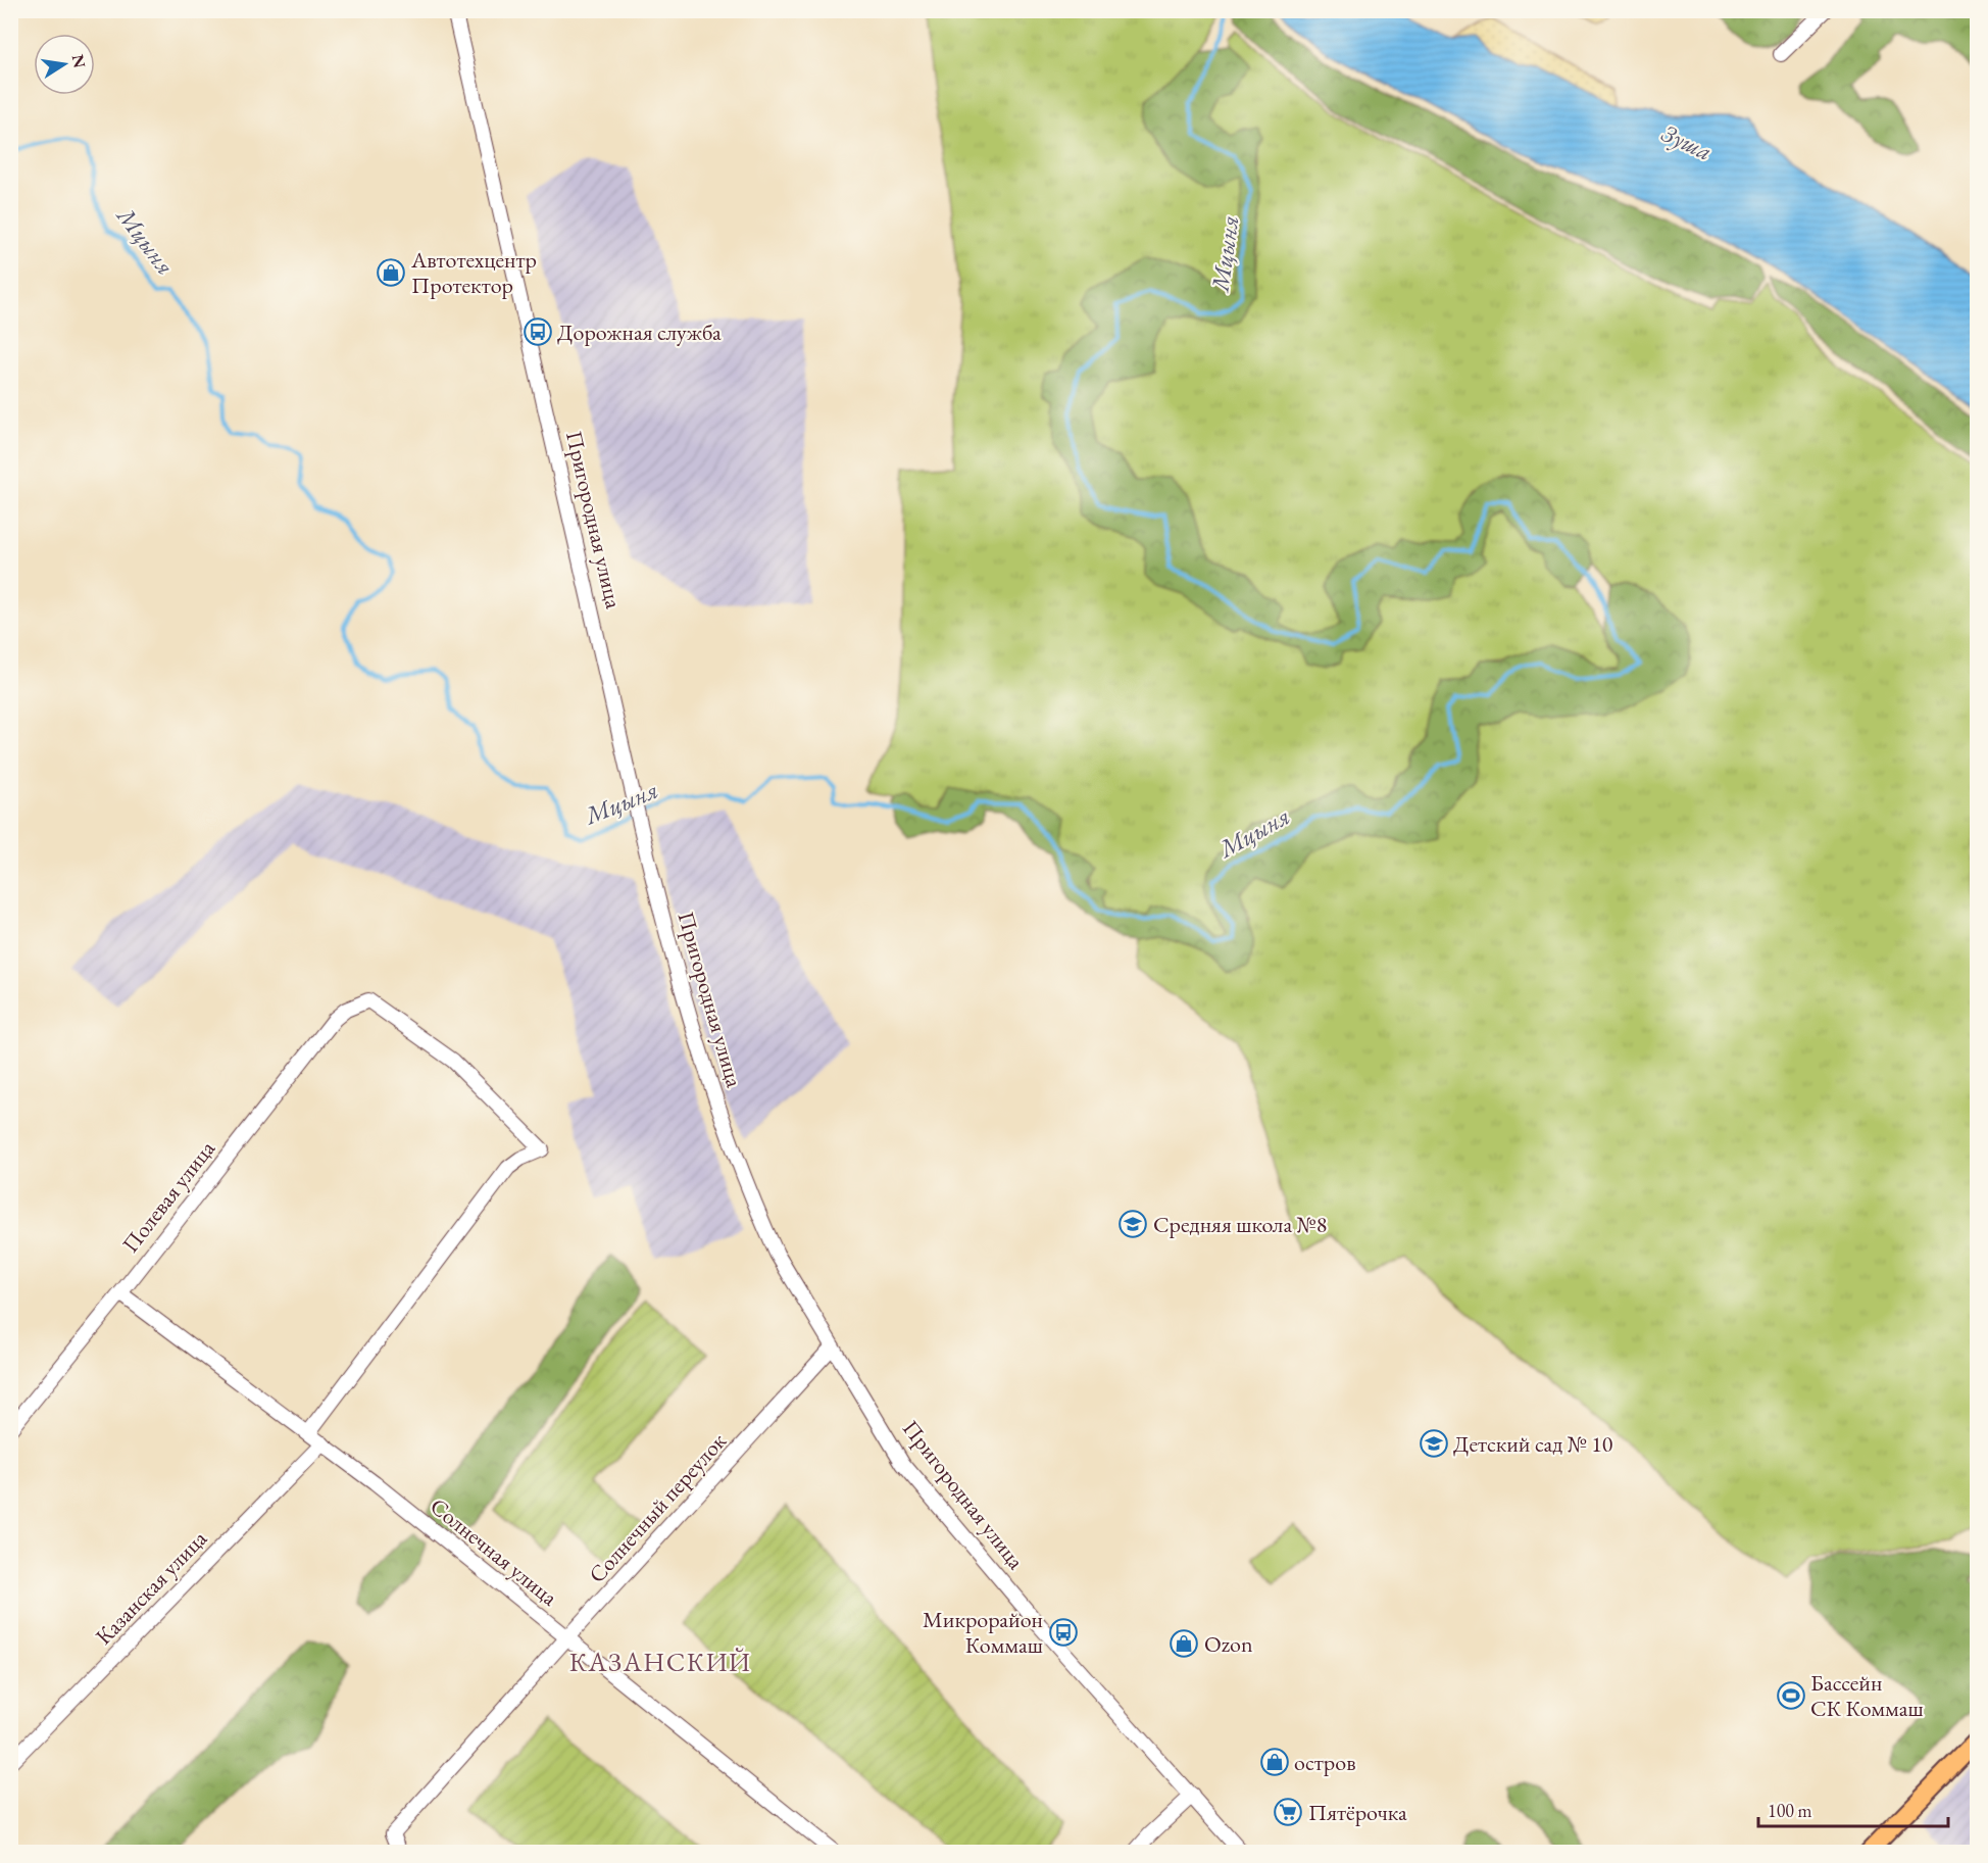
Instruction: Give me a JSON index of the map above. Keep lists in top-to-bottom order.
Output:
{
  "streets": {
    "street": [
      "Пригородная улица",
      "Полевая улица",
      "Солнечный переулок",
      "Солнечная улица",
      "Казанская улица"
    ]
  },
  "crossings": [
    ["Пригородная улица", "Солнечный переулок"],
    ["Полевая улица", "Солнечная улица"],
    ["Солнечный переулок", "Солнечная улица"],
    ["Солнечная улица", "Казанская улица"]
  ],
  "districts": ["КАЗАНСКИЙ"],
  "water": ["Зуша", "Мцыня"],
  "places": {
    "shop": ["Автотехцентр Протектор", "Ozon", "остров"],
    "bus stop": ["Дорожная служба", "Микрорайон Коммаш"],
    "school or university": ["Средняя школа №8", "Детский сад № 10"],
    "sports": ["Бассейн СК Коммаш"],
    "supermarket": ["Пятёрочка"]
  },
  "scale_bar": "100 m",
  "north": "right"
}
